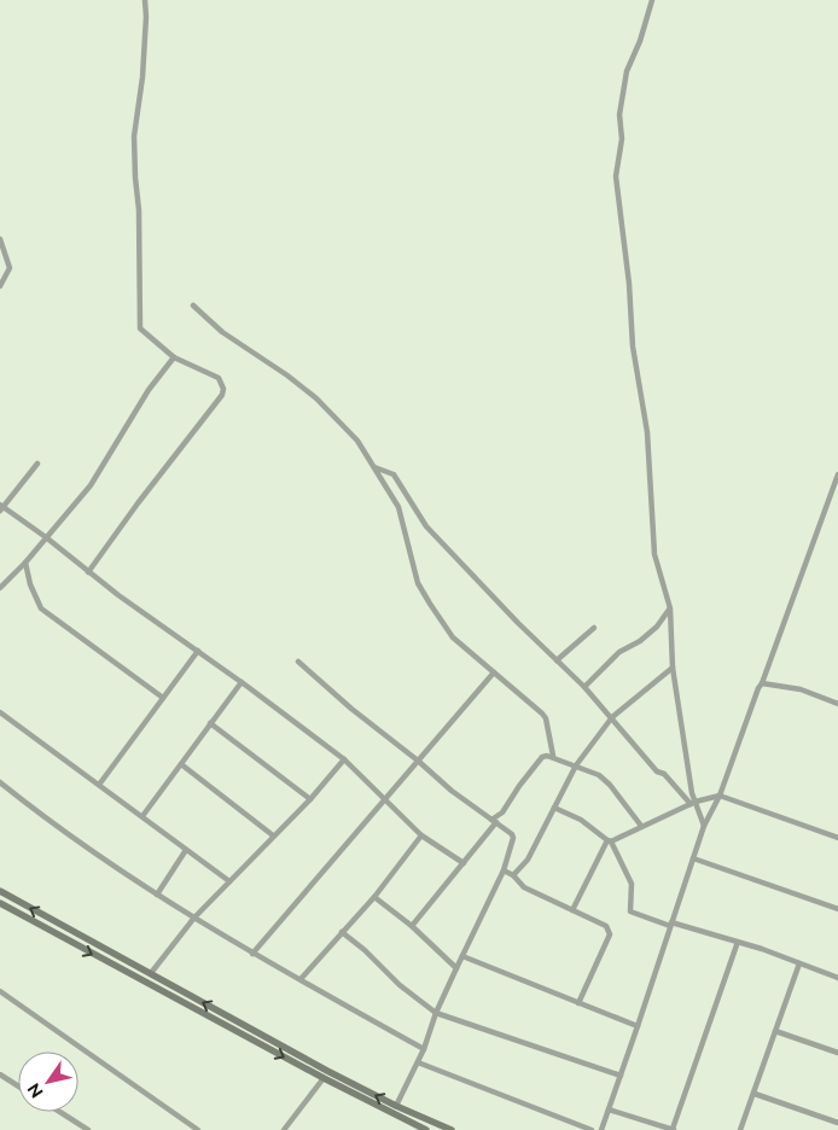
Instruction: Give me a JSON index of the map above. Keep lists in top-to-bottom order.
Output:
{
  "north": "bottom left"
}
